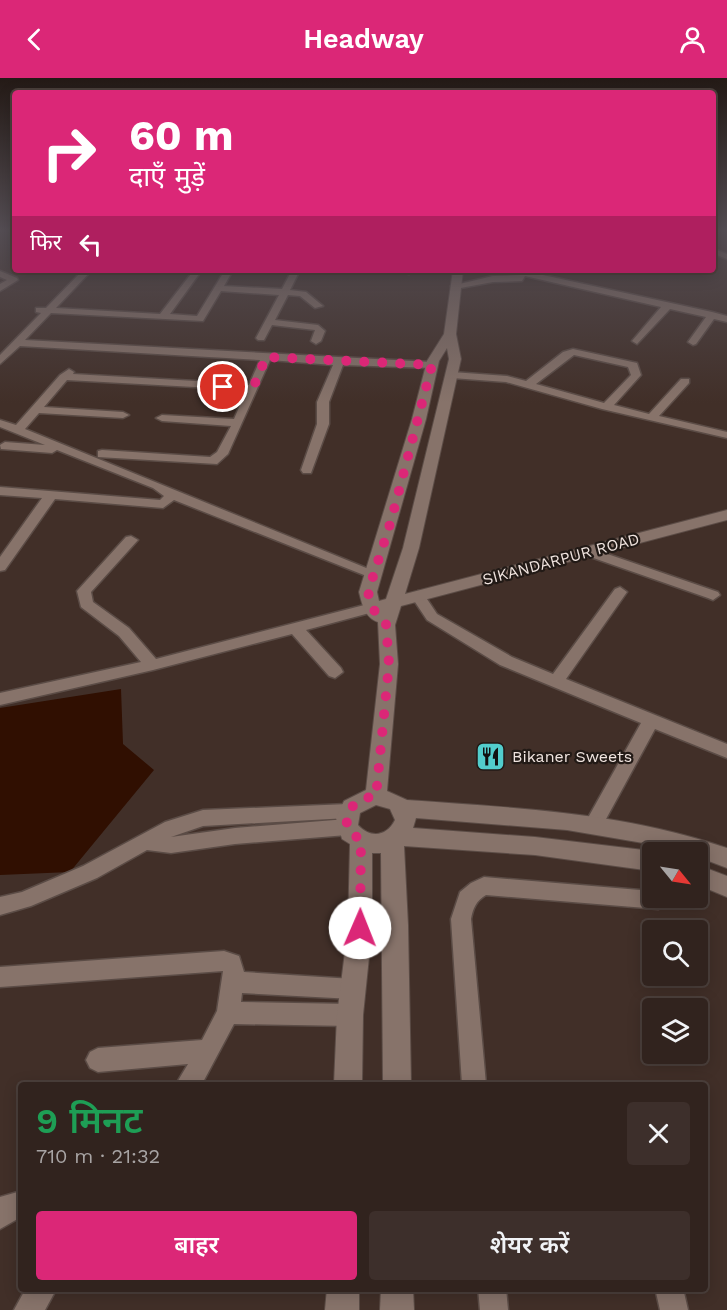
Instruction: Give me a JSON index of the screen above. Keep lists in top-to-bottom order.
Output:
{
  "streets": {
    "street": ["SIKANDARPUR ROAD"]
  },
  "places": {
    "restaurant": ["Bikaner Sweets"]
  },
  "north": "bottom right",
  "page": {
    "header": "Headway",
    "turn": ["60 m", "दाएँ मुड़ें"],
    "then": "फिर",
    "heading": ["9 मिनट", "710 m · 21:32"],
    "buttons": ["बाहर", "शेयर करें"]
  }
}
